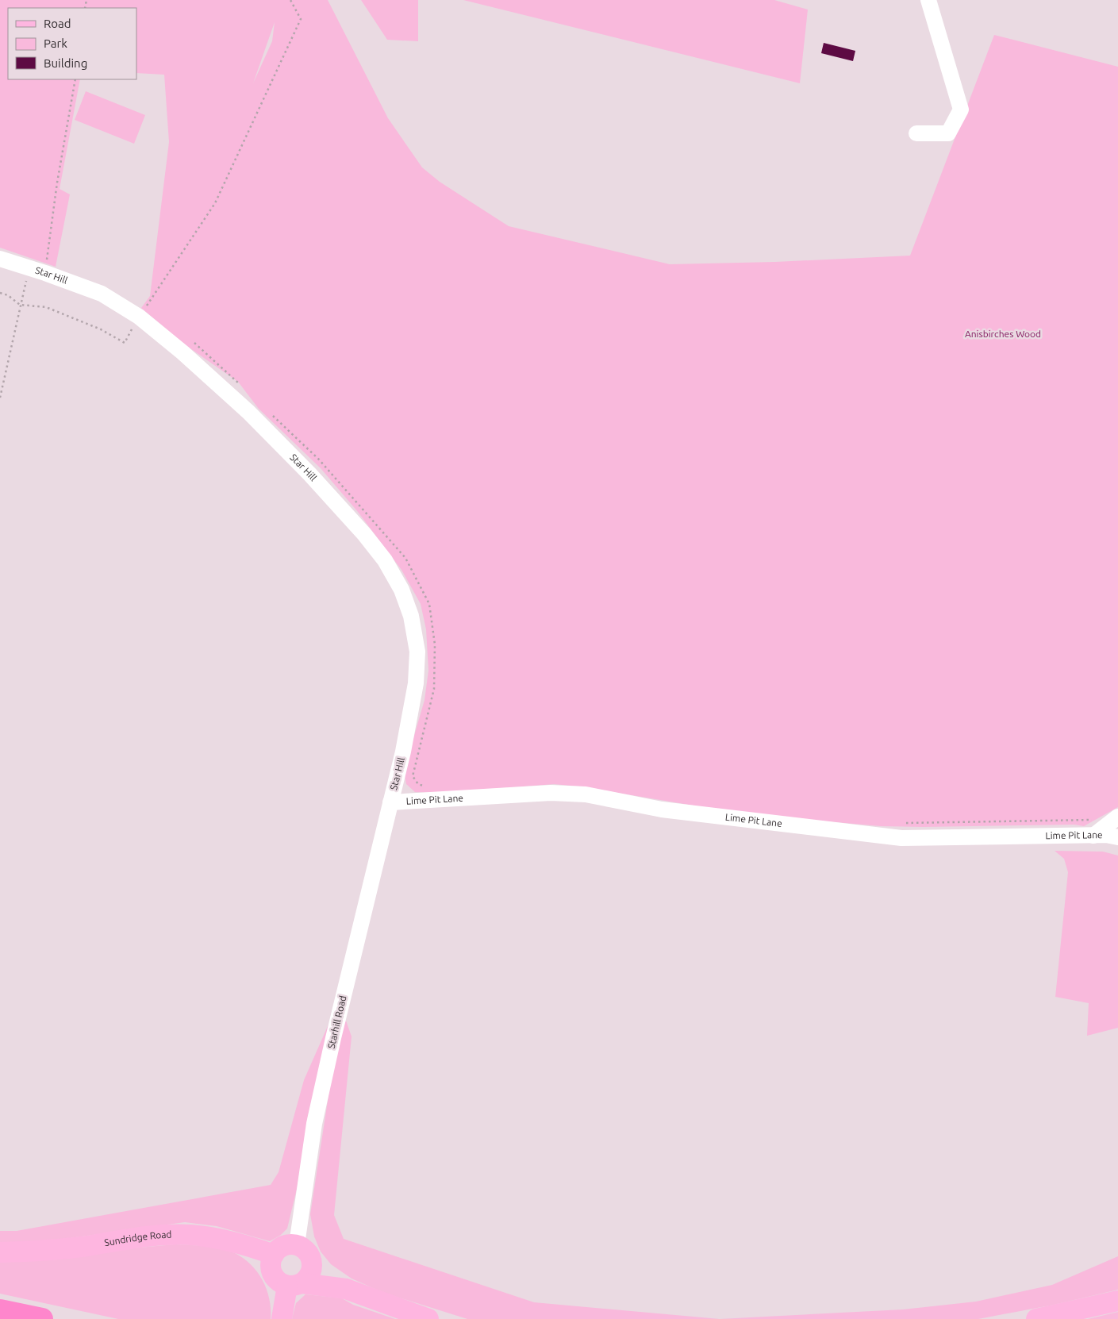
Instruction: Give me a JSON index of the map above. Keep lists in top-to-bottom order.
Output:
{
  "streets": {
    "main road": ["Sundridge Road"],
    "street": ["Star Hill", "Lime Pit Lane", "Starhill Road"]
  },
  "crossings": [
    ["Star Hill", "Lime Pit Lane"],
    ["Star Hill", "Starhill Road"],
    ["Lime Pit Lane", "Starhill Road"],
    ["Starhill Road", "Sundridge Road"]
  ],
  "parks": ["Anisbirches Wood"],
  "legend": ["Road", "Park", "Building"]
}
